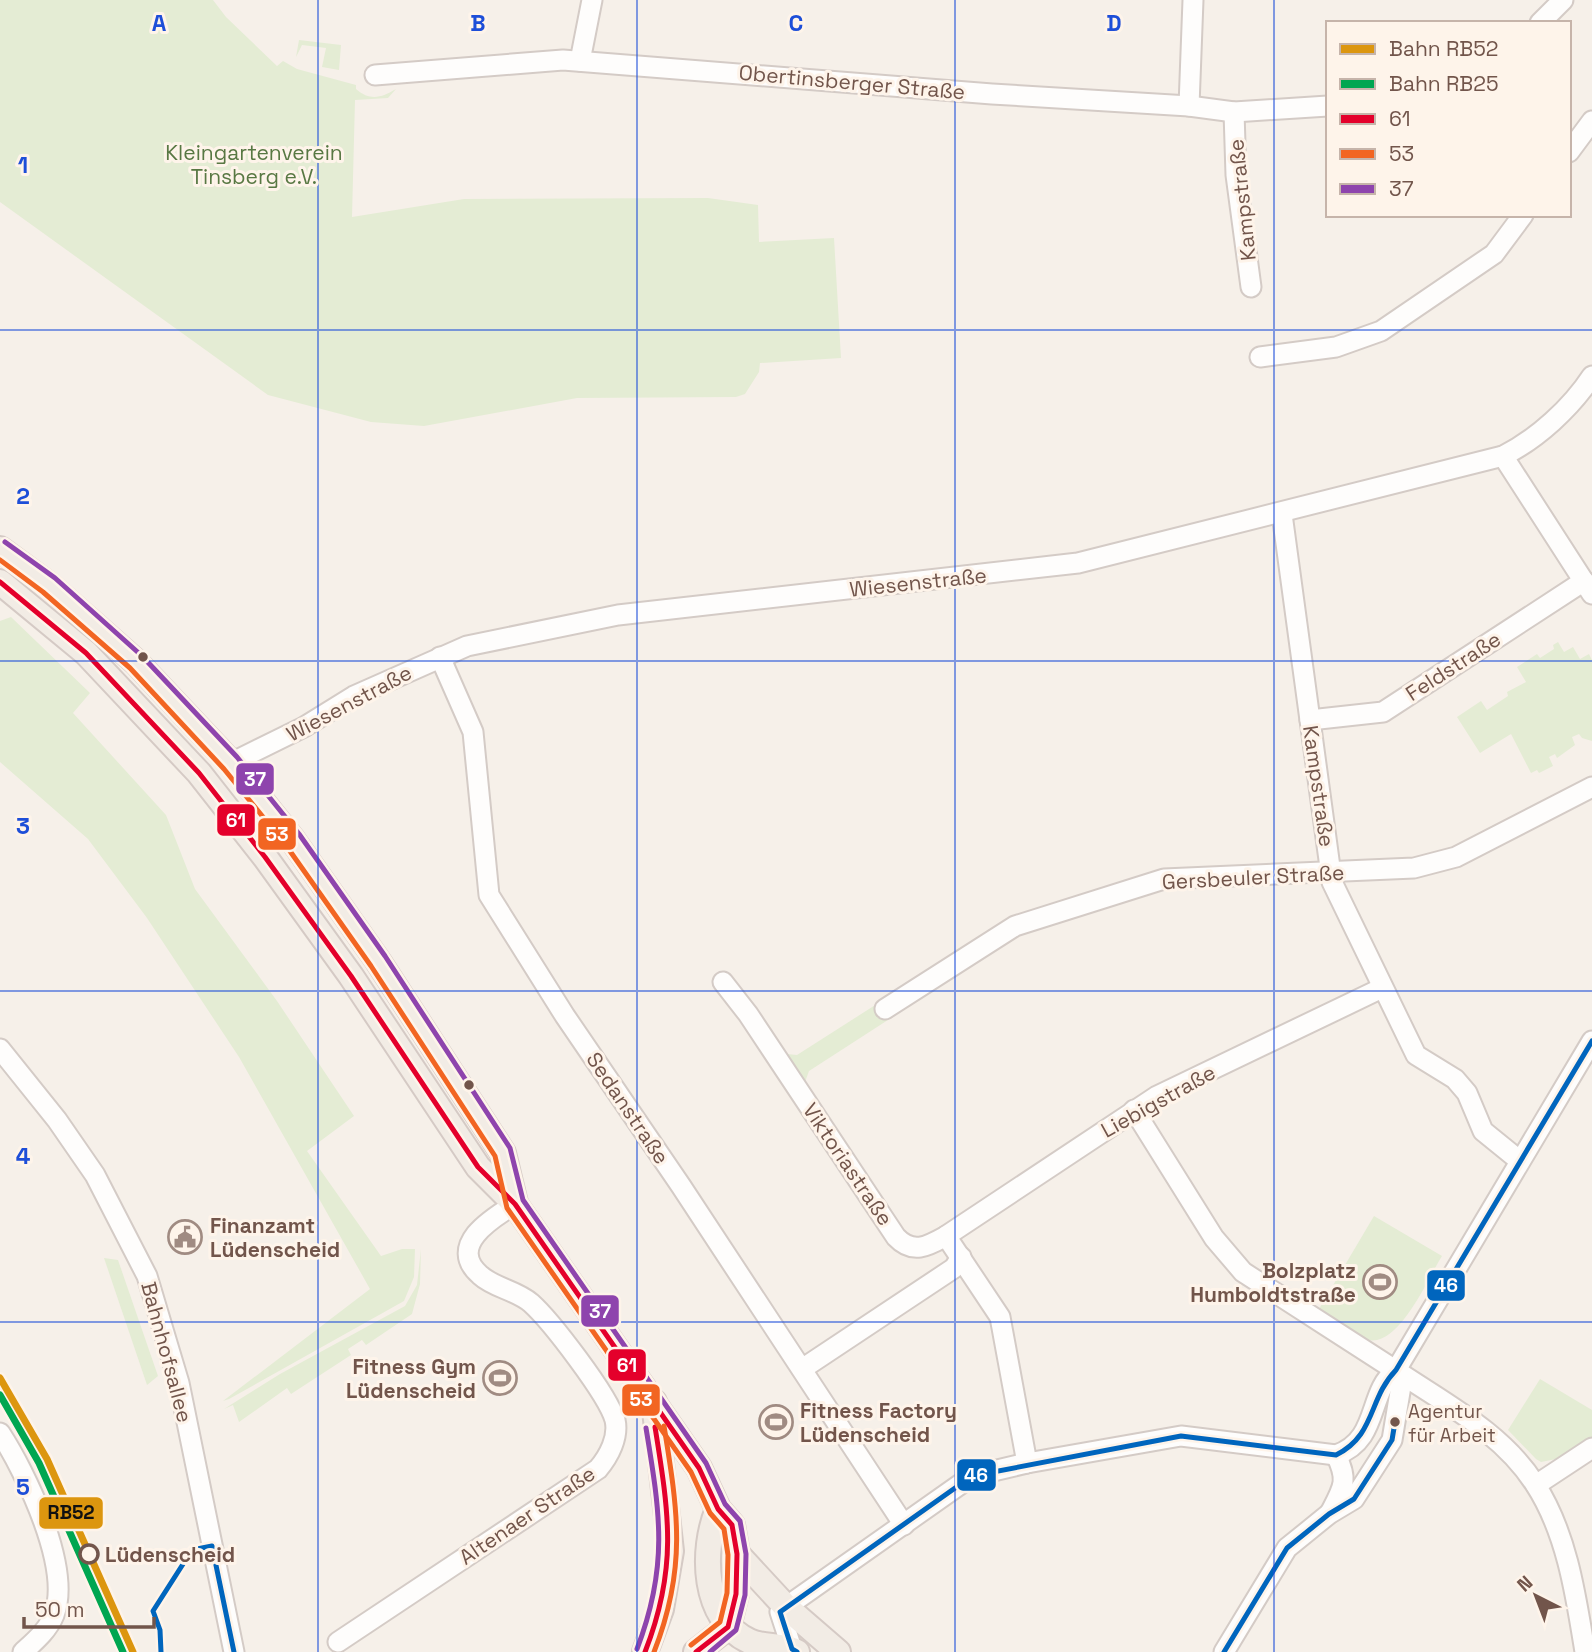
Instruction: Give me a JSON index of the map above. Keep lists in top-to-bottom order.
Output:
{
  "streets": {
    "street": [
      "Obertinsberger Straße",
      "Kampstraße",
      "Wiesenstraße",
      "Feldstraße",
      "Gersbeuler Straße",
      "Liebigstraße",
      "Sedanstraße",
      "Viktoriastraße",
      "Bahnhofsallee",
      "Altenaer Straße"
    ]
  },
  "crossings": [
    ["Obertinsberger Straße", "Kampstraße"],
    ["Kampstraße", "Wiesenstraße"],
    ["Kampstraße", "Feldstraße"],
    ["Kampstraße", "Gersbeuler Straße"],
    ["Kampstraße", "Liebigstraße"],
    ["Wiesenstraße", "Sedanstraße"],
    ["Liebigstraße", "Viktoriastraße"]
  ],
  "parks": ["Kleingartenverein Tinsberg e.V."],
  "places": {
    "public building": ["Finanzamt Lüdenscheid"],
    "sports": ["Bolzplatz Humboldtstraße", "Fitness Gym Lüdenscheid", "Fitness Factory Lüdenscheid"],
    "other": ["Agentur für Arbeit", "Lüdenscheid"]
  },
  "lines": [
    "transit line 37",
    "transit line 53",
    "transit line 61",
    "transit line 46",
    "rail line RB52",
    "rail line RB25"
  ],
  "legend": [
    "Bahn RB52",
    "Bahn RB25",
    "61",
    "53",
    "37"
  ],
  "scale_bar": "50 m",
  "north": "top left",
  "grid": {
    "columns": [
      "A",
      "B",
      "C",
      "D"
    ],
    "rows": [
      "1",
      "2",
      "3",
      "4",
      "5"
    ]
  }
}
